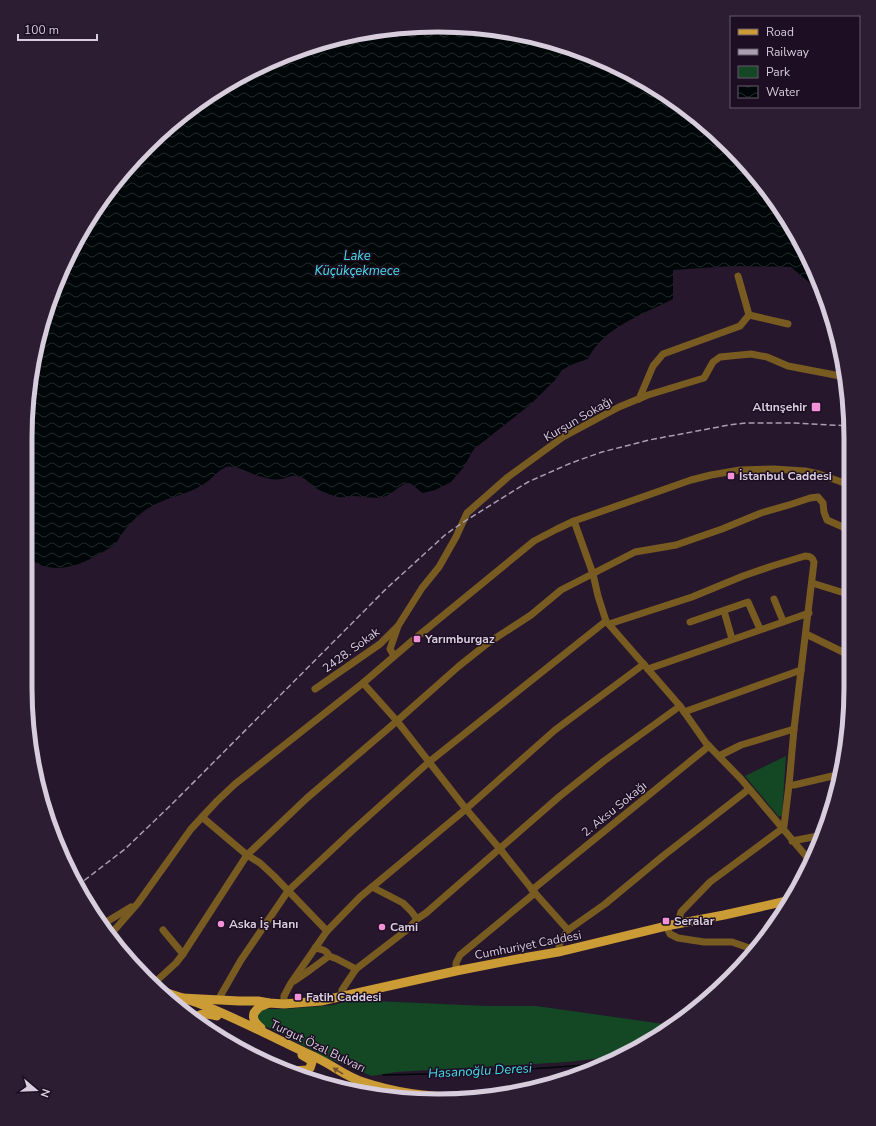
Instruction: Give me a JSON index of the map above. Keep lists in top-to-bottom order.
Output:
{
  "streets": {
    "main road": ["Cumhuriyet Caddesi", "Turgut Özal Bulvarı"],
    "street": ["Kurşun Sokağı", "2428. Sokak", "2. Aksu Sokağı"]
  },
  "crossings": [
    ["Kurşun Sokağı", "2428. Sokak"],
    ["2. Aksu Sokağı", "Cumhuriyet Caddesi"],
    ["Cumhuriyet Caddesi", "Turgut Özal Bulvarı"]
  ],
  "one_way": ["Turgut Özal Bulvarı"],
  "water": ["Lake Küçükçekmece", "Hasanoğlu Deresi"],
  "places": {
    "transit": [
      "Altınşehir",
      "İstanbul Caddesi",
      "Yarımburgaz",
      "Seralar",
      "Fatih Caddesi"
    ],
    "other": ["Aska İş Hanı", "Cami"]
  },
  "legend": [
    "Road",
    "Railway",
    "Park",
    "Water"
  ],
  "scale_bar": "100 m",
  "north": "right"
}
